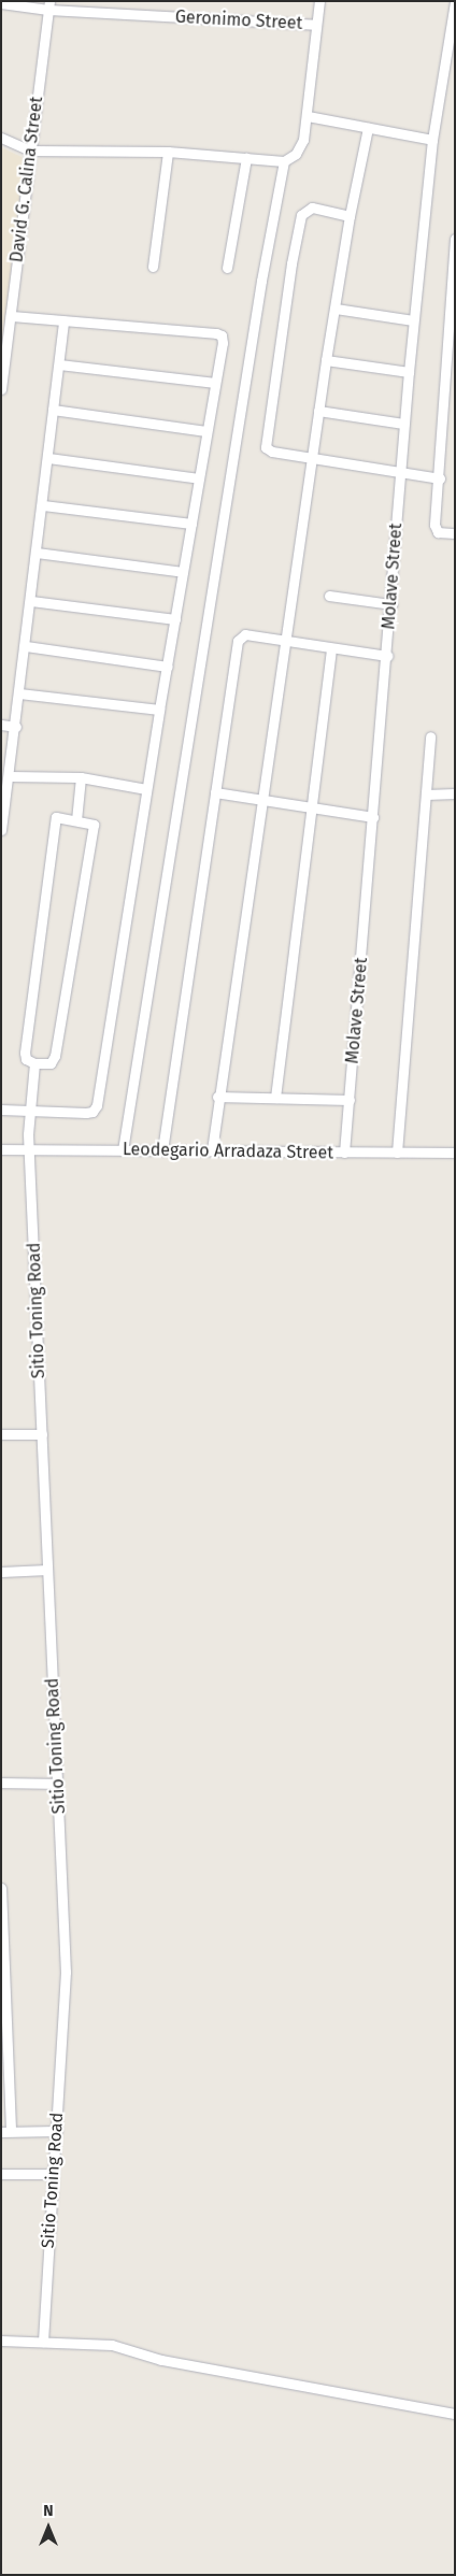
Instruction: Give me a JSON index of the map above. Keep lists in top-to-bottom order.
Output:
{
  "streets": {
    "street": [
      "Geronimo Street",
      "David G. Calina Street",
      "Molave Street",
      "Leodegario Arradaza Street",
      "Sitio Toning Road"
    ]
  },
  "crossings": [
    ["Geronimo Street", "David G. Calina Street"],
    ["Molave Street", "Leodegario Arradaza Street"],
    ["Leodegario Arradaza Street", "Sitio Toning Road"]
  ],
  "north": "top"
}
